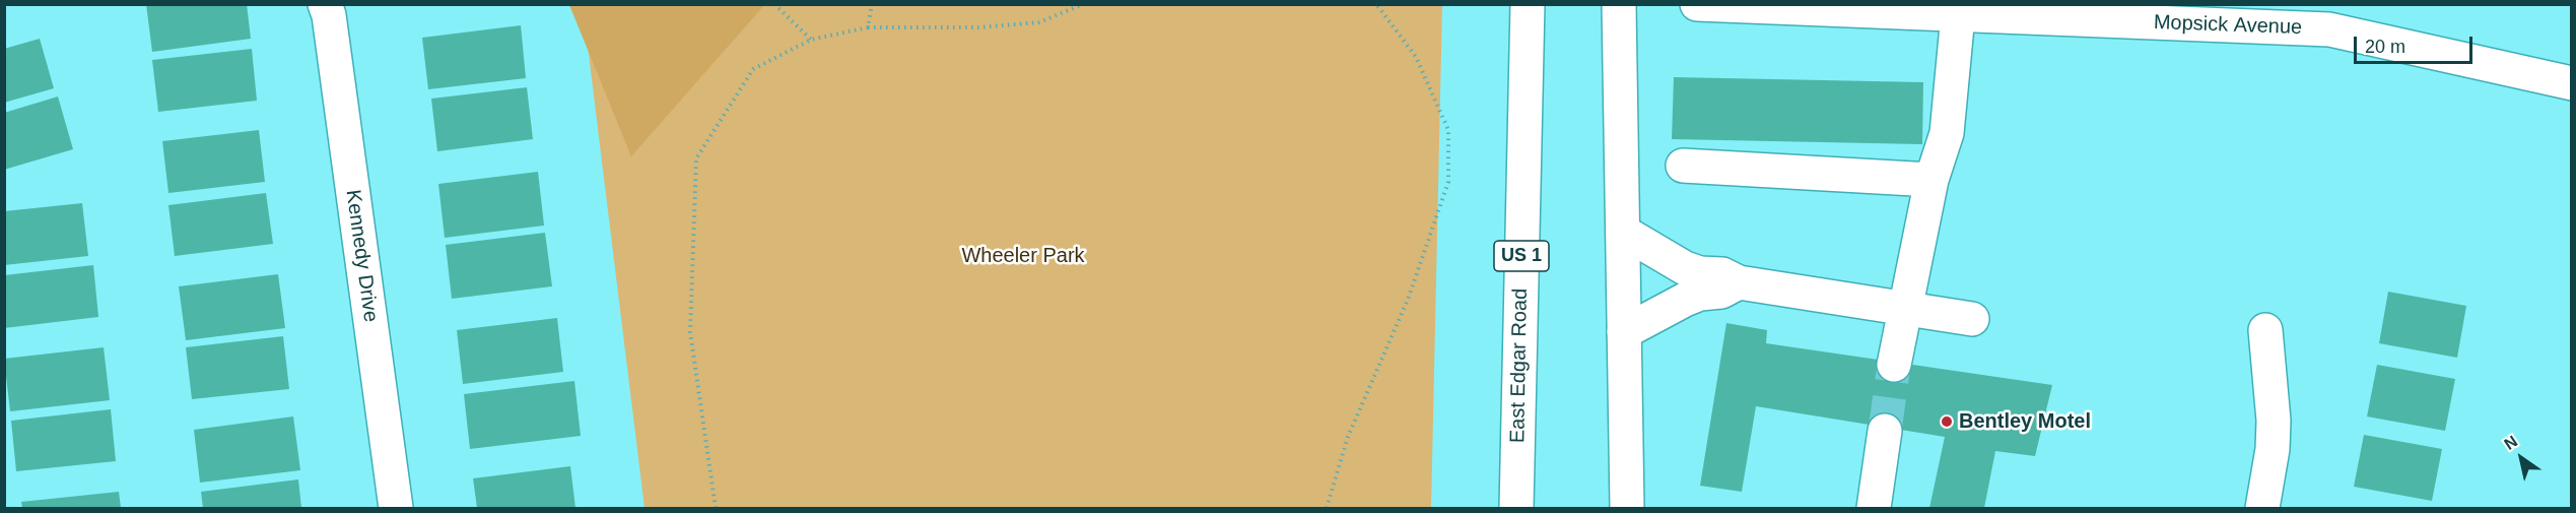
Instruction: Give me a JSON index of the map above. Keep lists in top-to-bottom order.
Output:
{
  "streets": {
    "main road": [
      "Mopsick Avenue",
      "Kennedy Drive",
      "US 1",
      "East Edgar Road"
    ]
  },
  "parks": ["Wheeler Park"],
  "places": ["Bentley Motel"],
  "scale_bar": "20 m",
  "north": "top left"
}
